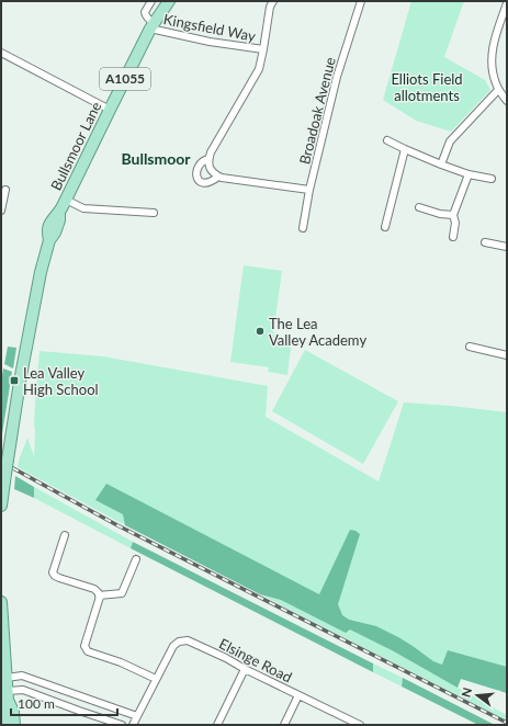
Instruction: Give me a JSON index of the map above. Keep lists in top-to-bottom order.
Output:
{
  "streets": {
    "main road": ["A1055", "Bullsmoor Lane"],
    "street": ["Kingsfield Way", "Broadoak Avenue", "Elsinge Road"]
  },
  "crossings": [
    ["Kingsfield Way", "Bullsmoor Lane"]
  ],
  "districts": ["Bullsmoor"],
  "parks": ["Elliots Field allotments"],
  "places": {
    "other": ["The Lea Valley Academy"],
    "transit": ["Lea Valley High School"]
  },
  "scale_bar": "100 m",
  "north": "left"
}
